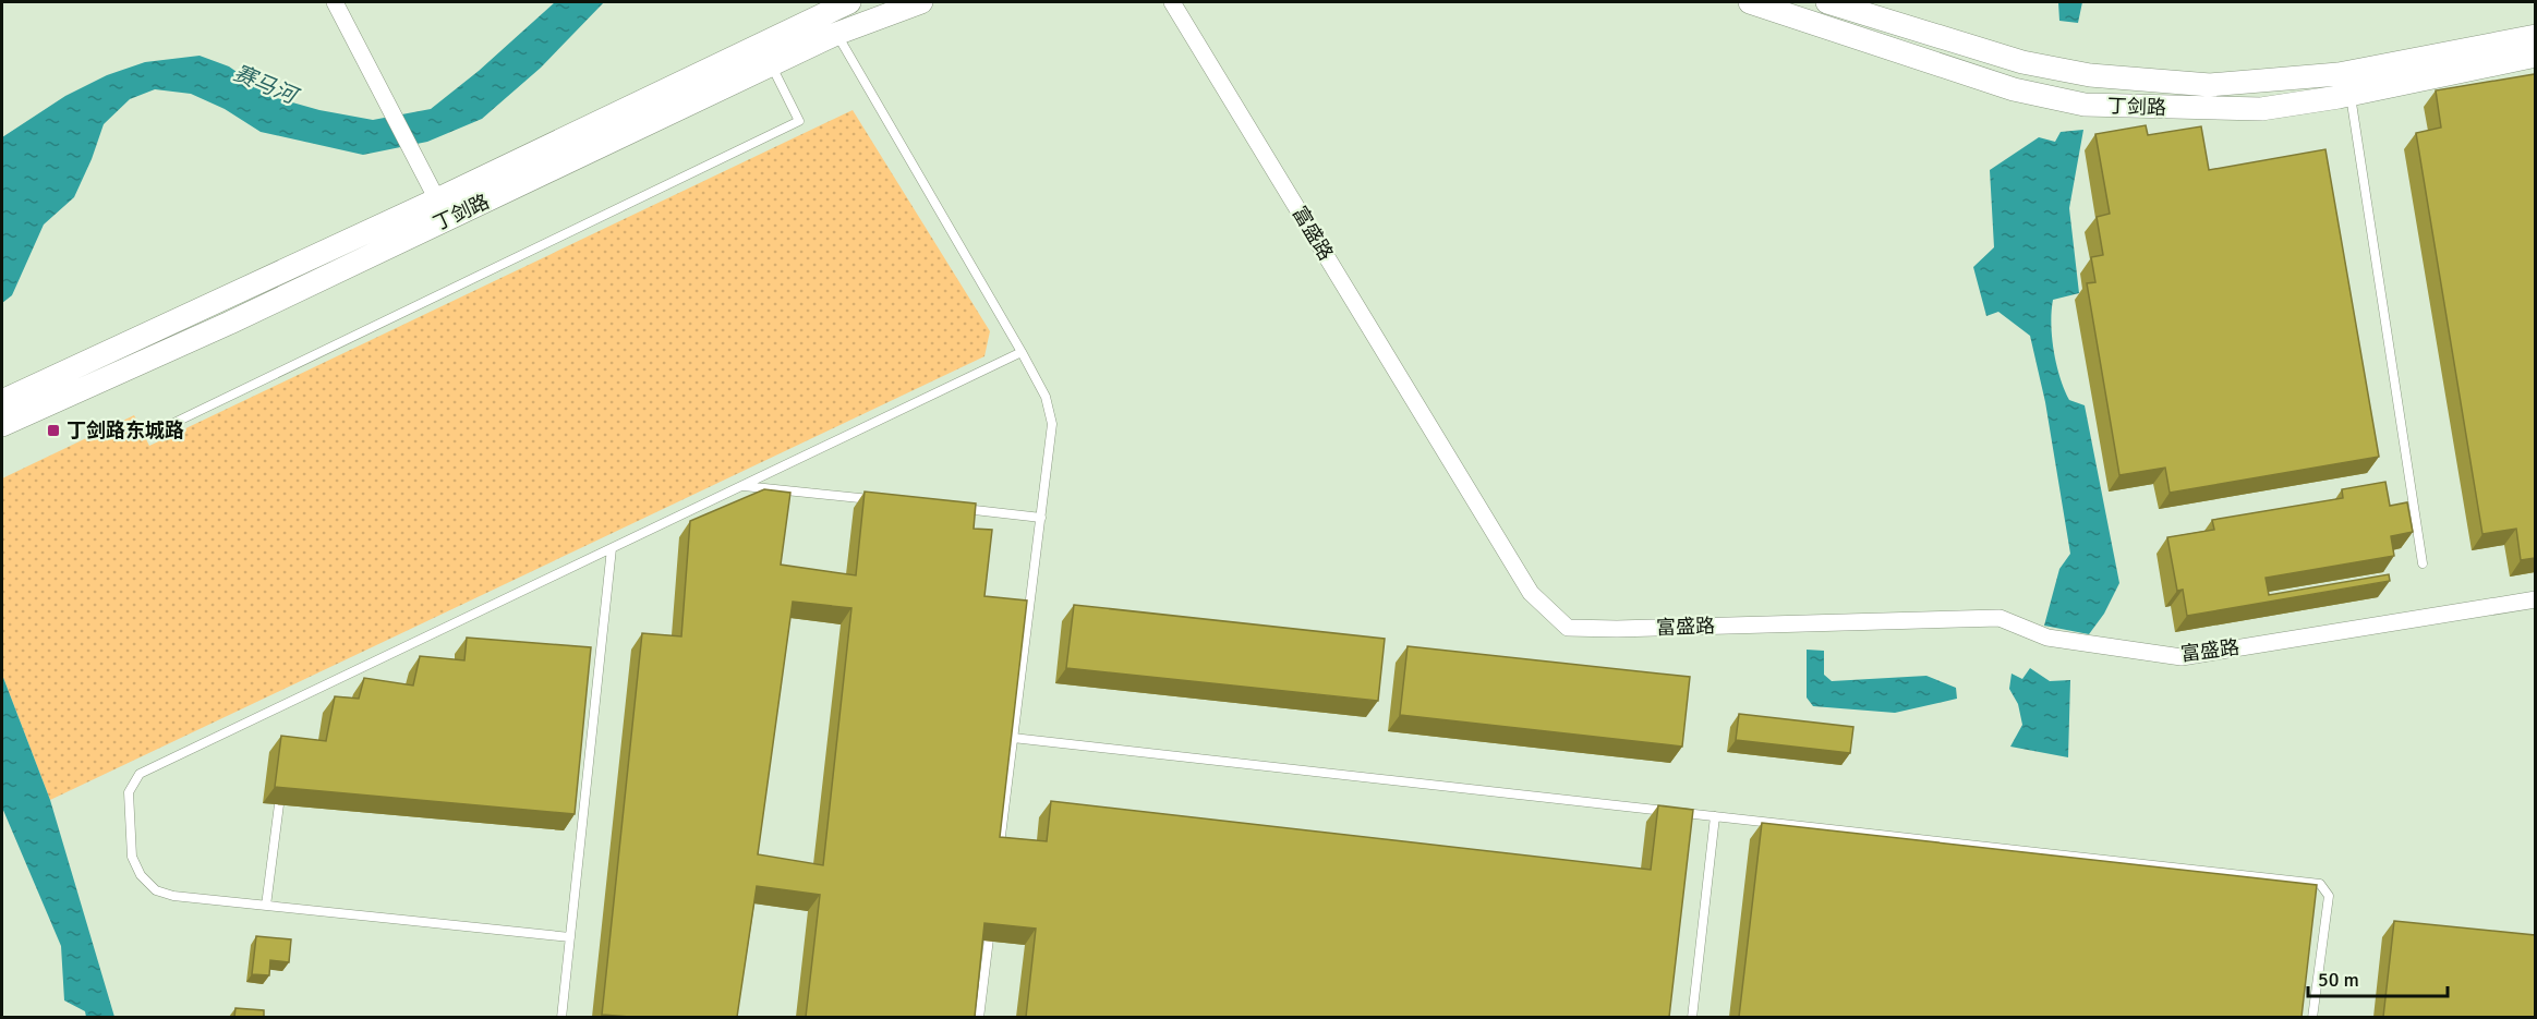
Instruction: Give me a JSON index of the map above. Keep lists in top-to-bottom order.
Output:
{
  "streets": {
    "main road": ["丁剑路"],
    "street": ["富盛路"]
  },
  "water": ["赛马河"],
  "places": {
    "transit": ["丁剑路东城路"]
  },
  "scale_bar": "50 m"
}
